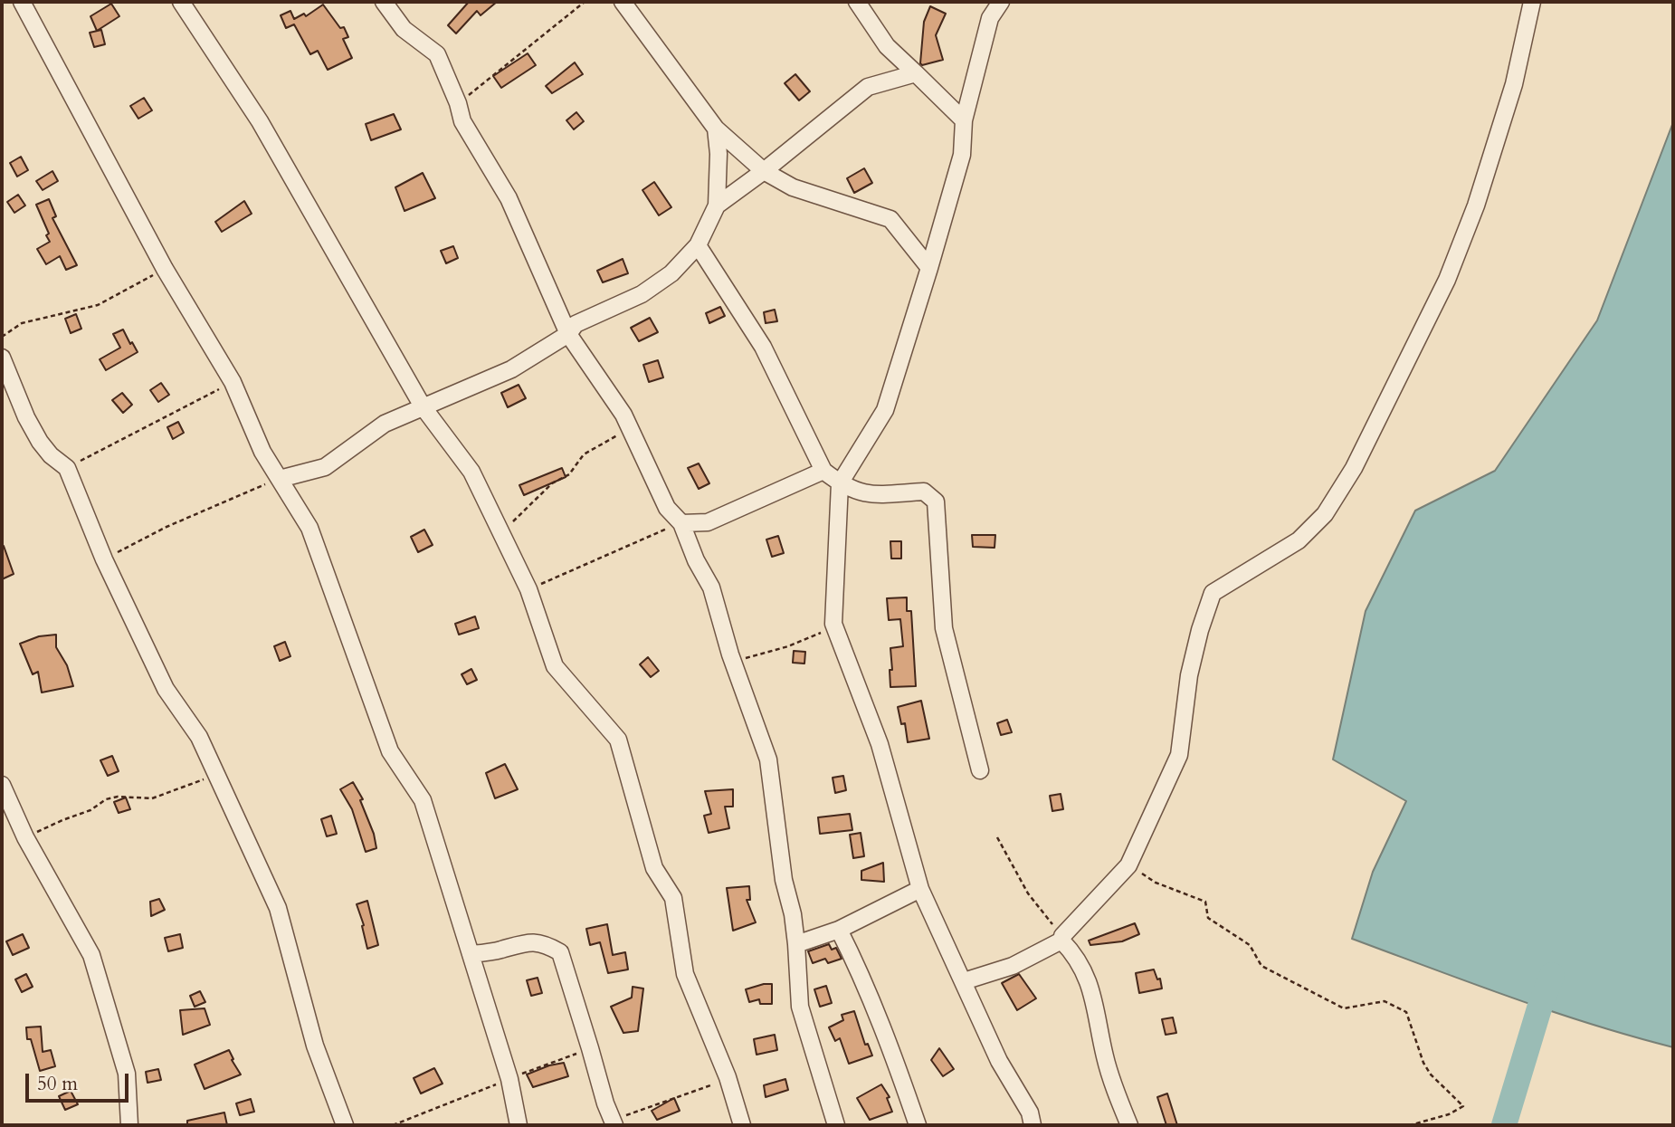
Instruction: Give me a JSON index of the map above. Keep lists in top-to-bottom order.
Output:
{
  "scale_bar": "50 m"
}
